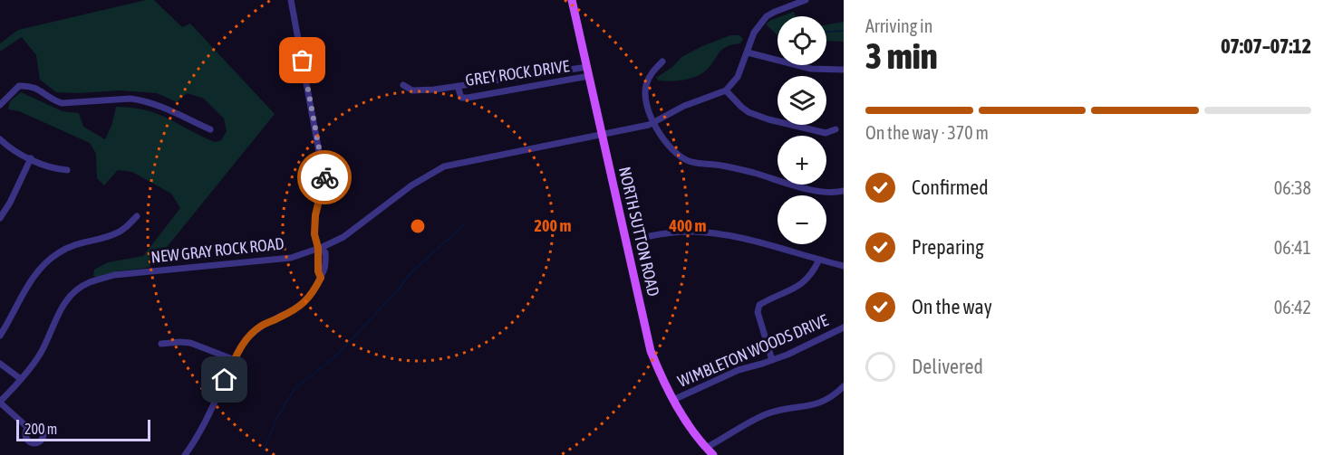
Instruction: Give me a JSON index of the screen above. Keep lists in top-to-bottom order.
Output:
{
  "streets": {
    "main road": ["NORTH SUTTON ROAD"],
    "street": ["GREY ROCK DRIVE", "NEW GRAY ROCK ROAD", "WIMBLETON WOODS DRIVE"]
  },
  "crossings": [
    ["GREY ROCK DRIVE", "NORTH SUTTON ROAD"],
    ["NORTH SUTTON ROAD", "NEW GRAY ROCK ROAD"],
    ["NORTH SUTTON ROAD", "WIMBLETON WOODS DRIVE"]
  ],
  "scale_bar": "200 m",
  "page": {
    "heading": ["3 min", "Arriving in", "07:07–07:12"],
    "map_buttons": ["+", "−"],
    "bar": "On the way · 370 m",
    "list": [
      ["Confirmed", "06:38"],
      ["Preparing", "06:41"],
      ["On the way", "06:42"],
      "Delivered"
    ],
    "scale": "200 m"
  },
  "rings": ["200 m", "400 m"]
}
